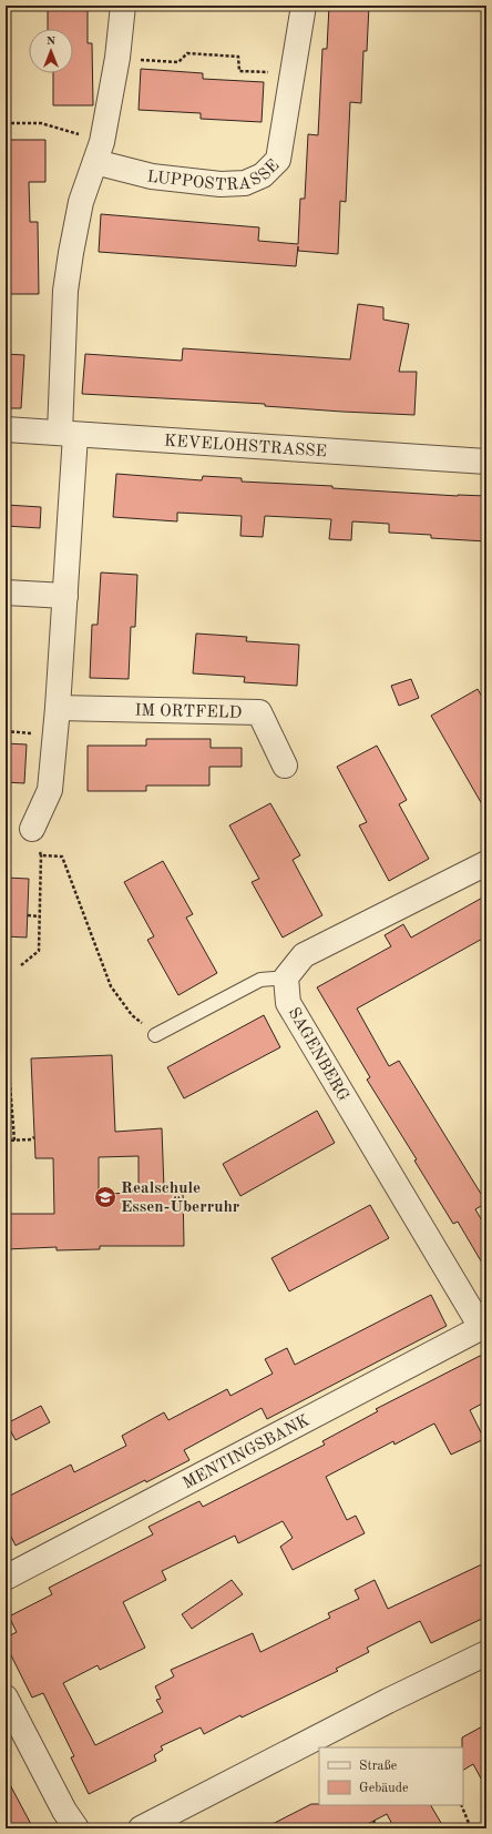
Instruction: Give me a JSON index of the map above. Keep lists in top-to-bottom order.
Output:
{
  "streets": {
    "street": [
      "LUPPOSTRASSE",
      "KEVELOHSTRASSE",
      "IM ORTFELD",
      "SAGENBERG",
      "MENTINGSBANK"
    ]
  },
  "crossings": [
    ["SAGENBERG", "MENTINGSBANK"]
  ],
  "places": {
    "school or university": ["Realschule Essen-Überruhr"]
  },
  "legend": ["Straße", "Gebäude"],
  "north": "top"
}
